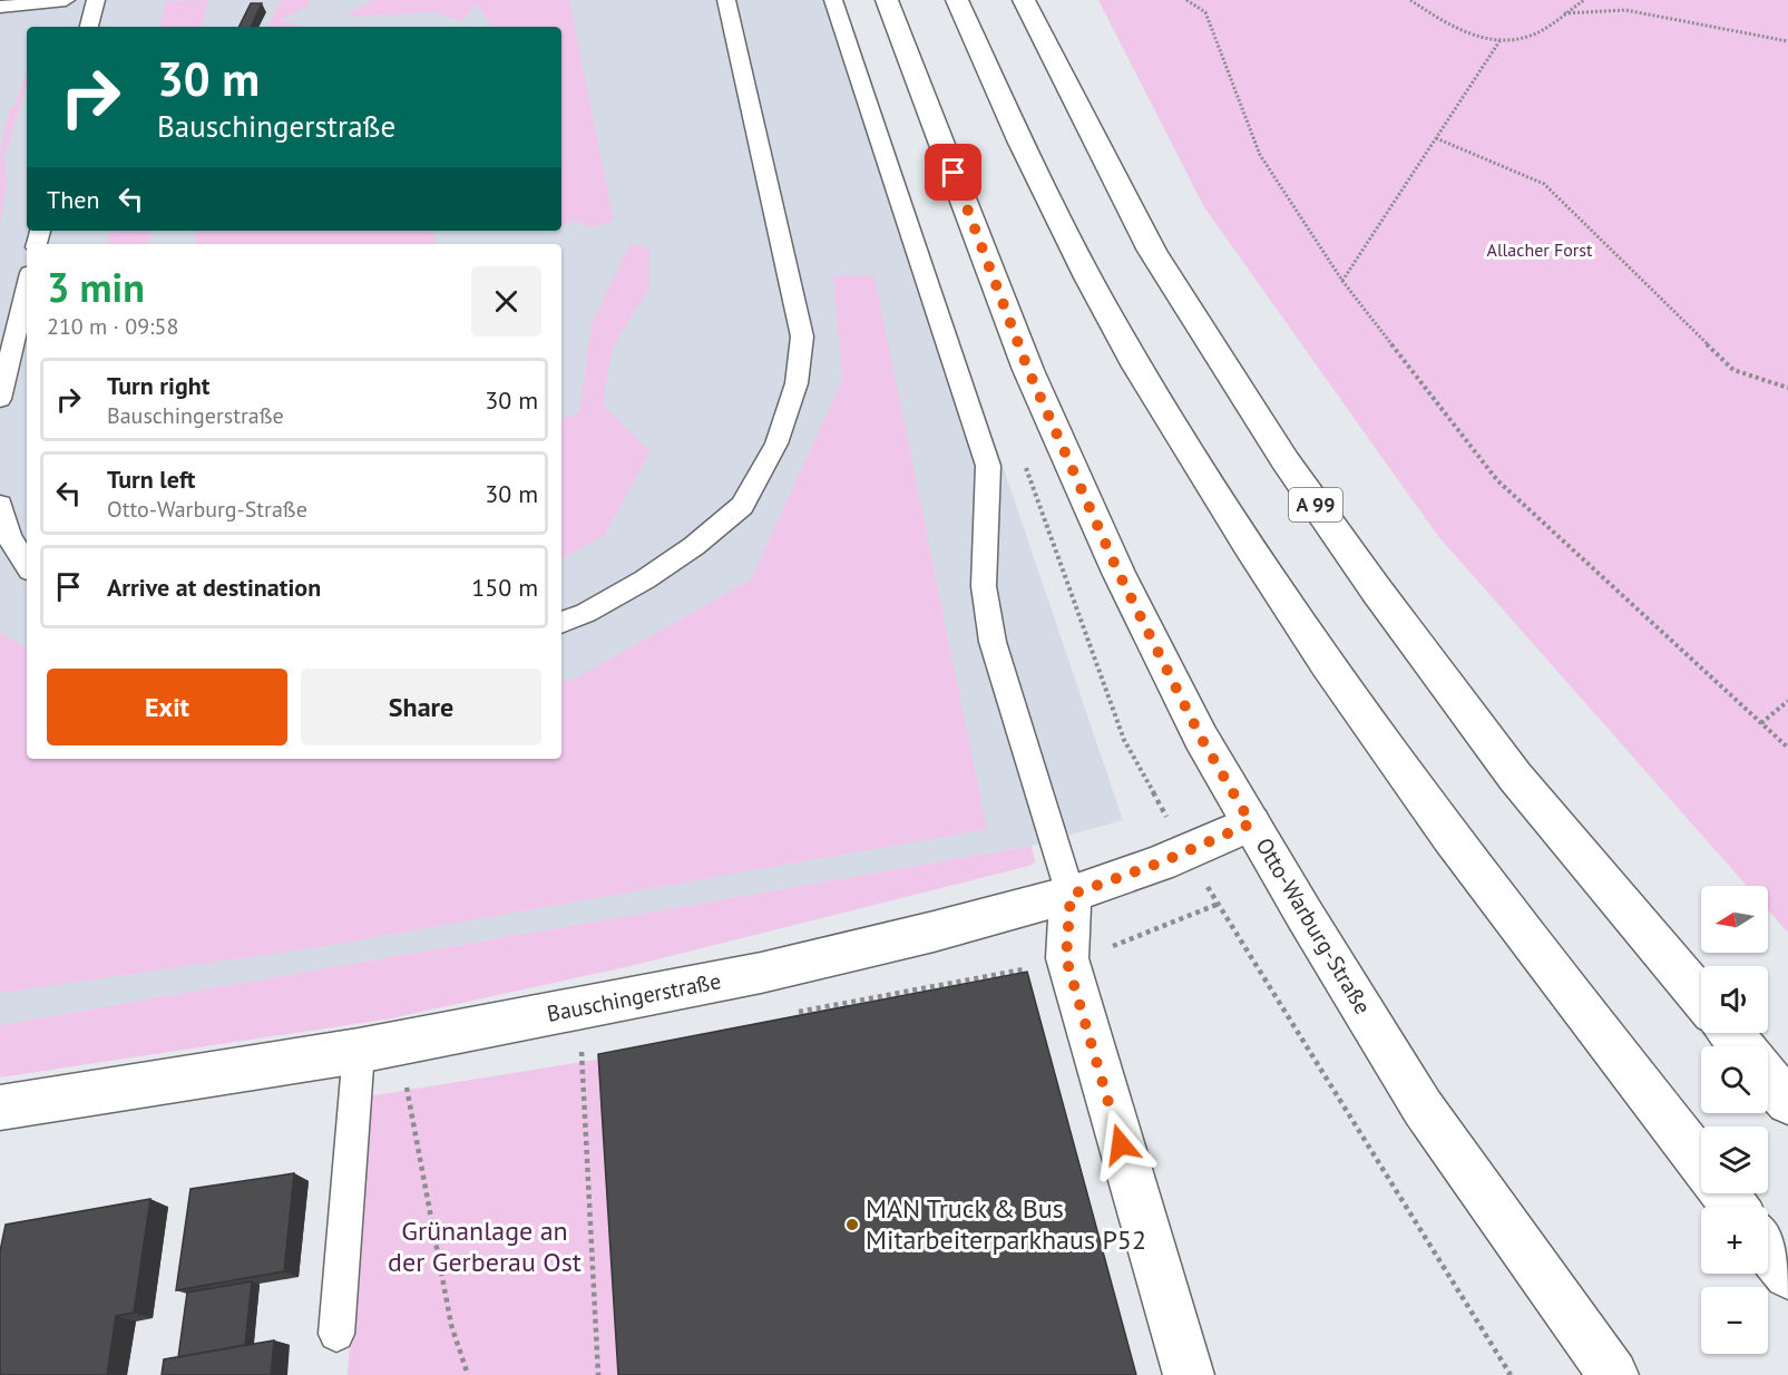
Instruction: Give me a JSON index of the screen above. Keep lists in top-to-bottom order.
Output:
{
  "streets": {
    "main road": ["A 99", "Otto-Warburg-Straße", "Bauschingerstraße"]
  },
  "crossings": [
    ["Otto-Warburg-Straße", "Bauschingerstraße"]
  ],
  "parks": ["Allacher Forst", "Grünanlage an der Gerberau Ost"],
  "places": ["MAN Truck & Bus Mitarbeiterparkhaus P52"],
  "north": "left",
  "page": {
    "turn": ["30 m", "Bauschingerstraße"],
    "then": "Then",
    "heading": ["3 min", "210 m · 09:58"],
    "list": [
      {
        "name": "Turn right",
        "note": "Bauschingerstraße",
        "value": "30 m"
      },
      {
        "name": "Turn left",
        "note": "Otto-Warburg-Straße",
        "value": "30 m"
      },
      {
        "name": "Arrive at destination",
        "value": "150 m"
      }
    ],
    "buttons": ["Exit", "Share"],
    "map_buttons": ["+", "−"]
  }
}
